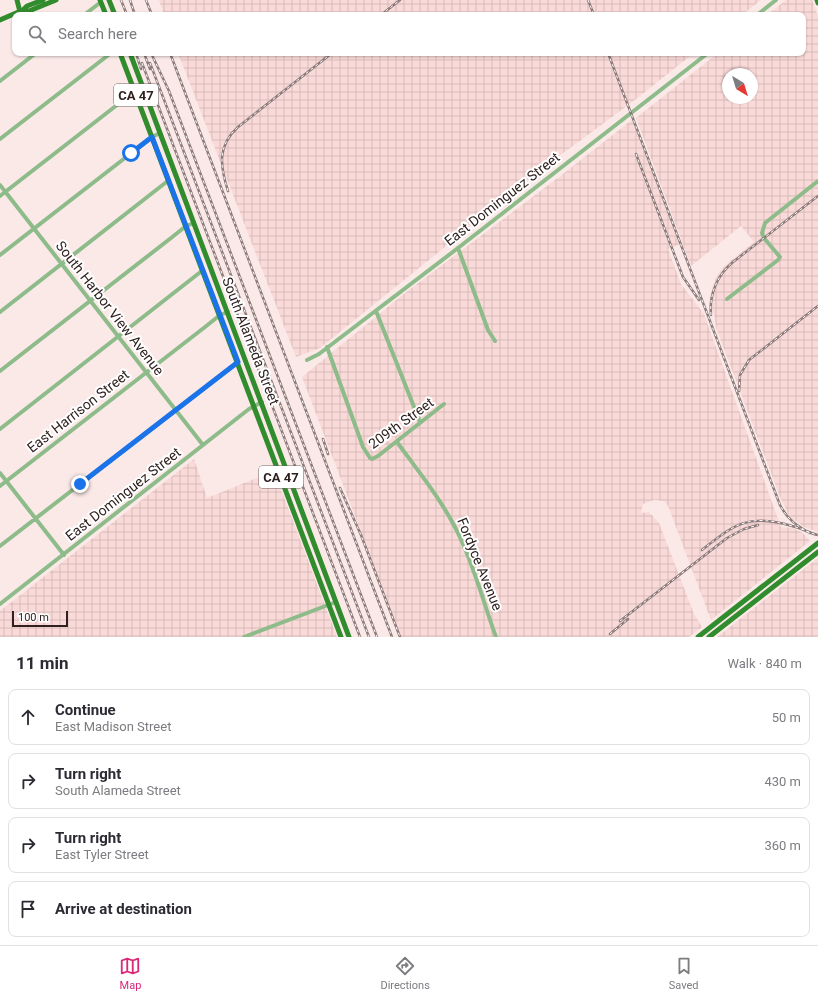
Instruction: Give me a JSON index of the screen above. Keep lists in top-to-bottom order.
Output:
{
  "streets": {
    "main road": ["CA 47", "South Alameda Street"],
    "street": [
      "East Dominguez Street",
      "South Harbor View Avenue",
      "East Harrison Street",
      "209th Street",
      "Fordyce Avenue"
    ]
  },
  "crossings": [
    ["East Dominguez Street", "South Harbor View Avenue"],
    ["East Dominguez Street", "South Alameda Street"],
    ["East Dominguez Street", "209th Street"],
    ["South Harbor View Avenue", "East Harrison Street"],
    ["South Alameda Street", "East Harrison Street"],
    ["209th Street", "Fordyce Avenue"]
  ],
  "scale_bar": "100 m",
  "north": "bottom right",
  "page": {
    "search": "Search here",
    "scale": "100 m",
    "heading": ["11 min", "Walk · 840 m"],
    "list": [
      ["Continue", "East Madison Street", "50 m"],
      ["Turn right", "South Alameda Street", "430 m"],
      ["Turn right", "East Tyler Street", "360 m"],
      "Arrive at destination"
    ],
    "nav": ["Map", "Directions", "Saved"]
  }
}
